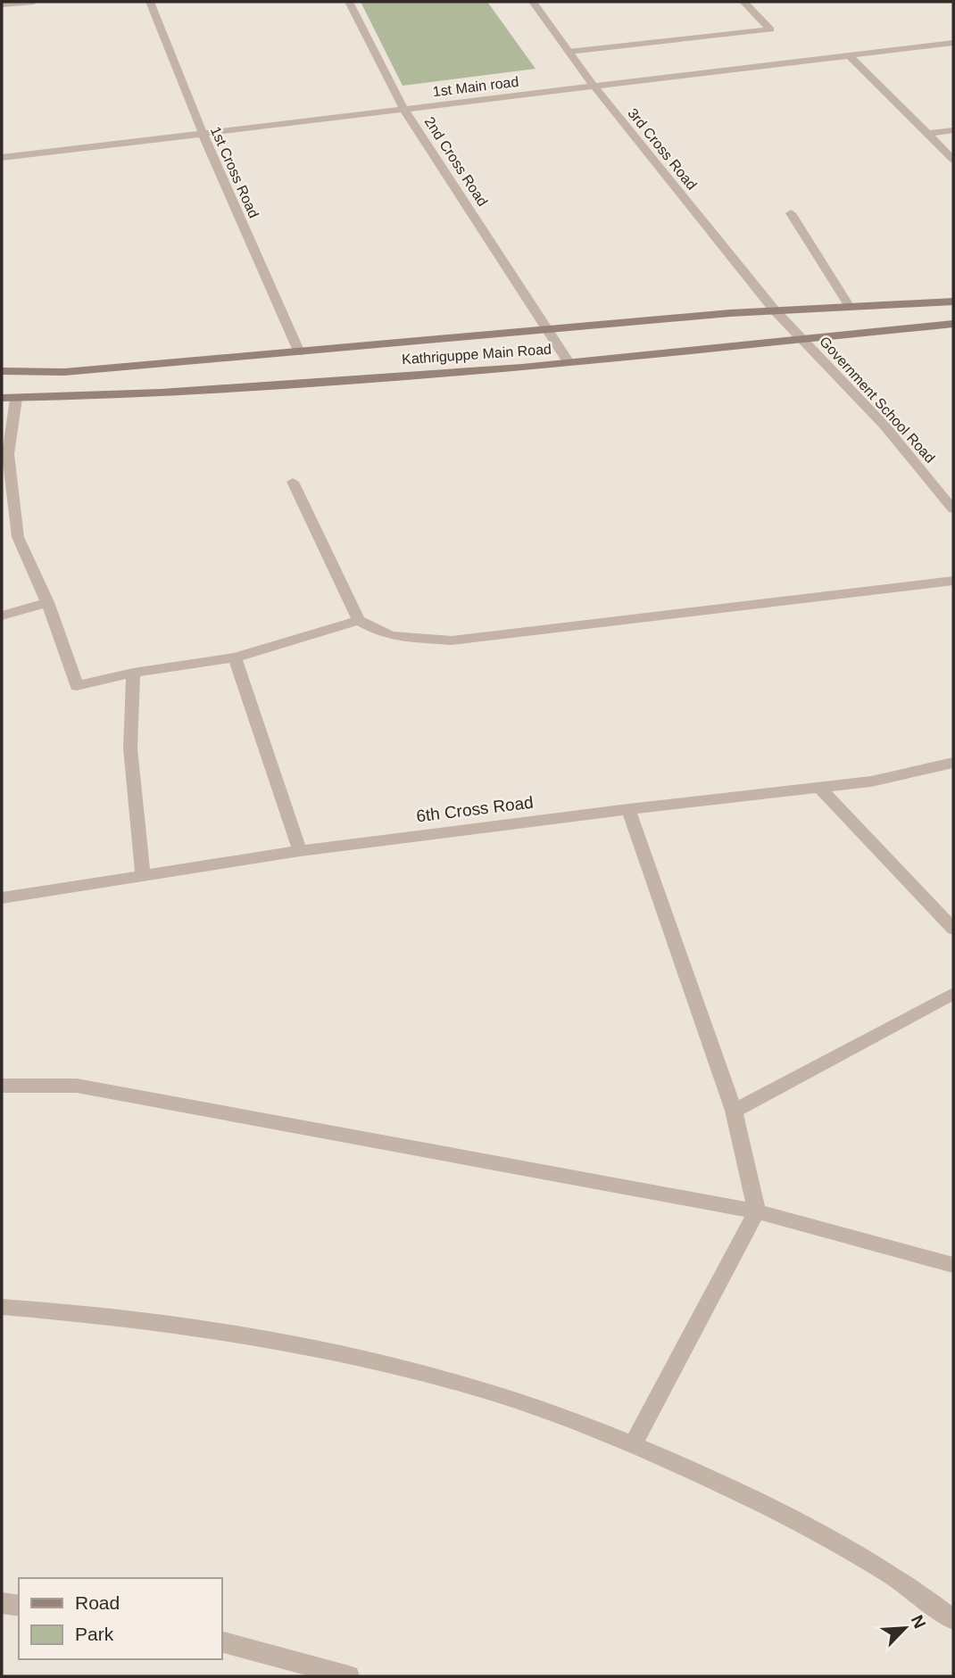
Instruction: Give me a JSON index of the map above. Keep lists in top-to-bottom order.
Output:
{
  "streets": {
    "main road": ["Kathriguppe Main Road"],
    "street": [
      "1st Main road",
      "3rd Cross Road",
      "2nd Cross Road",
      "1st Cross Road",
      "Government School Road",
      "6th Cross Road"
    ]
  },
  "crossings": [
    ["1st Main road", "3rd Cross Road"],
    ["1st Main road", "2nd Cross Road"],
    ["1st Main road", "1st Cross Road"],
    ["3rd Cross Road", "Kathriguppe Main Road"],
    ["3rd Cross Road", "Government School Road"],
    ["2nd Cross Road", "Kathriguppe Main Road"],
    ["1st Cross Road", "Kathriguppe Main Road"],
    ["Kathriguppe Main Road", "Government School Road"]
  ],
  "legend": ["Road", "Park"],
  "north": "top right"
}
